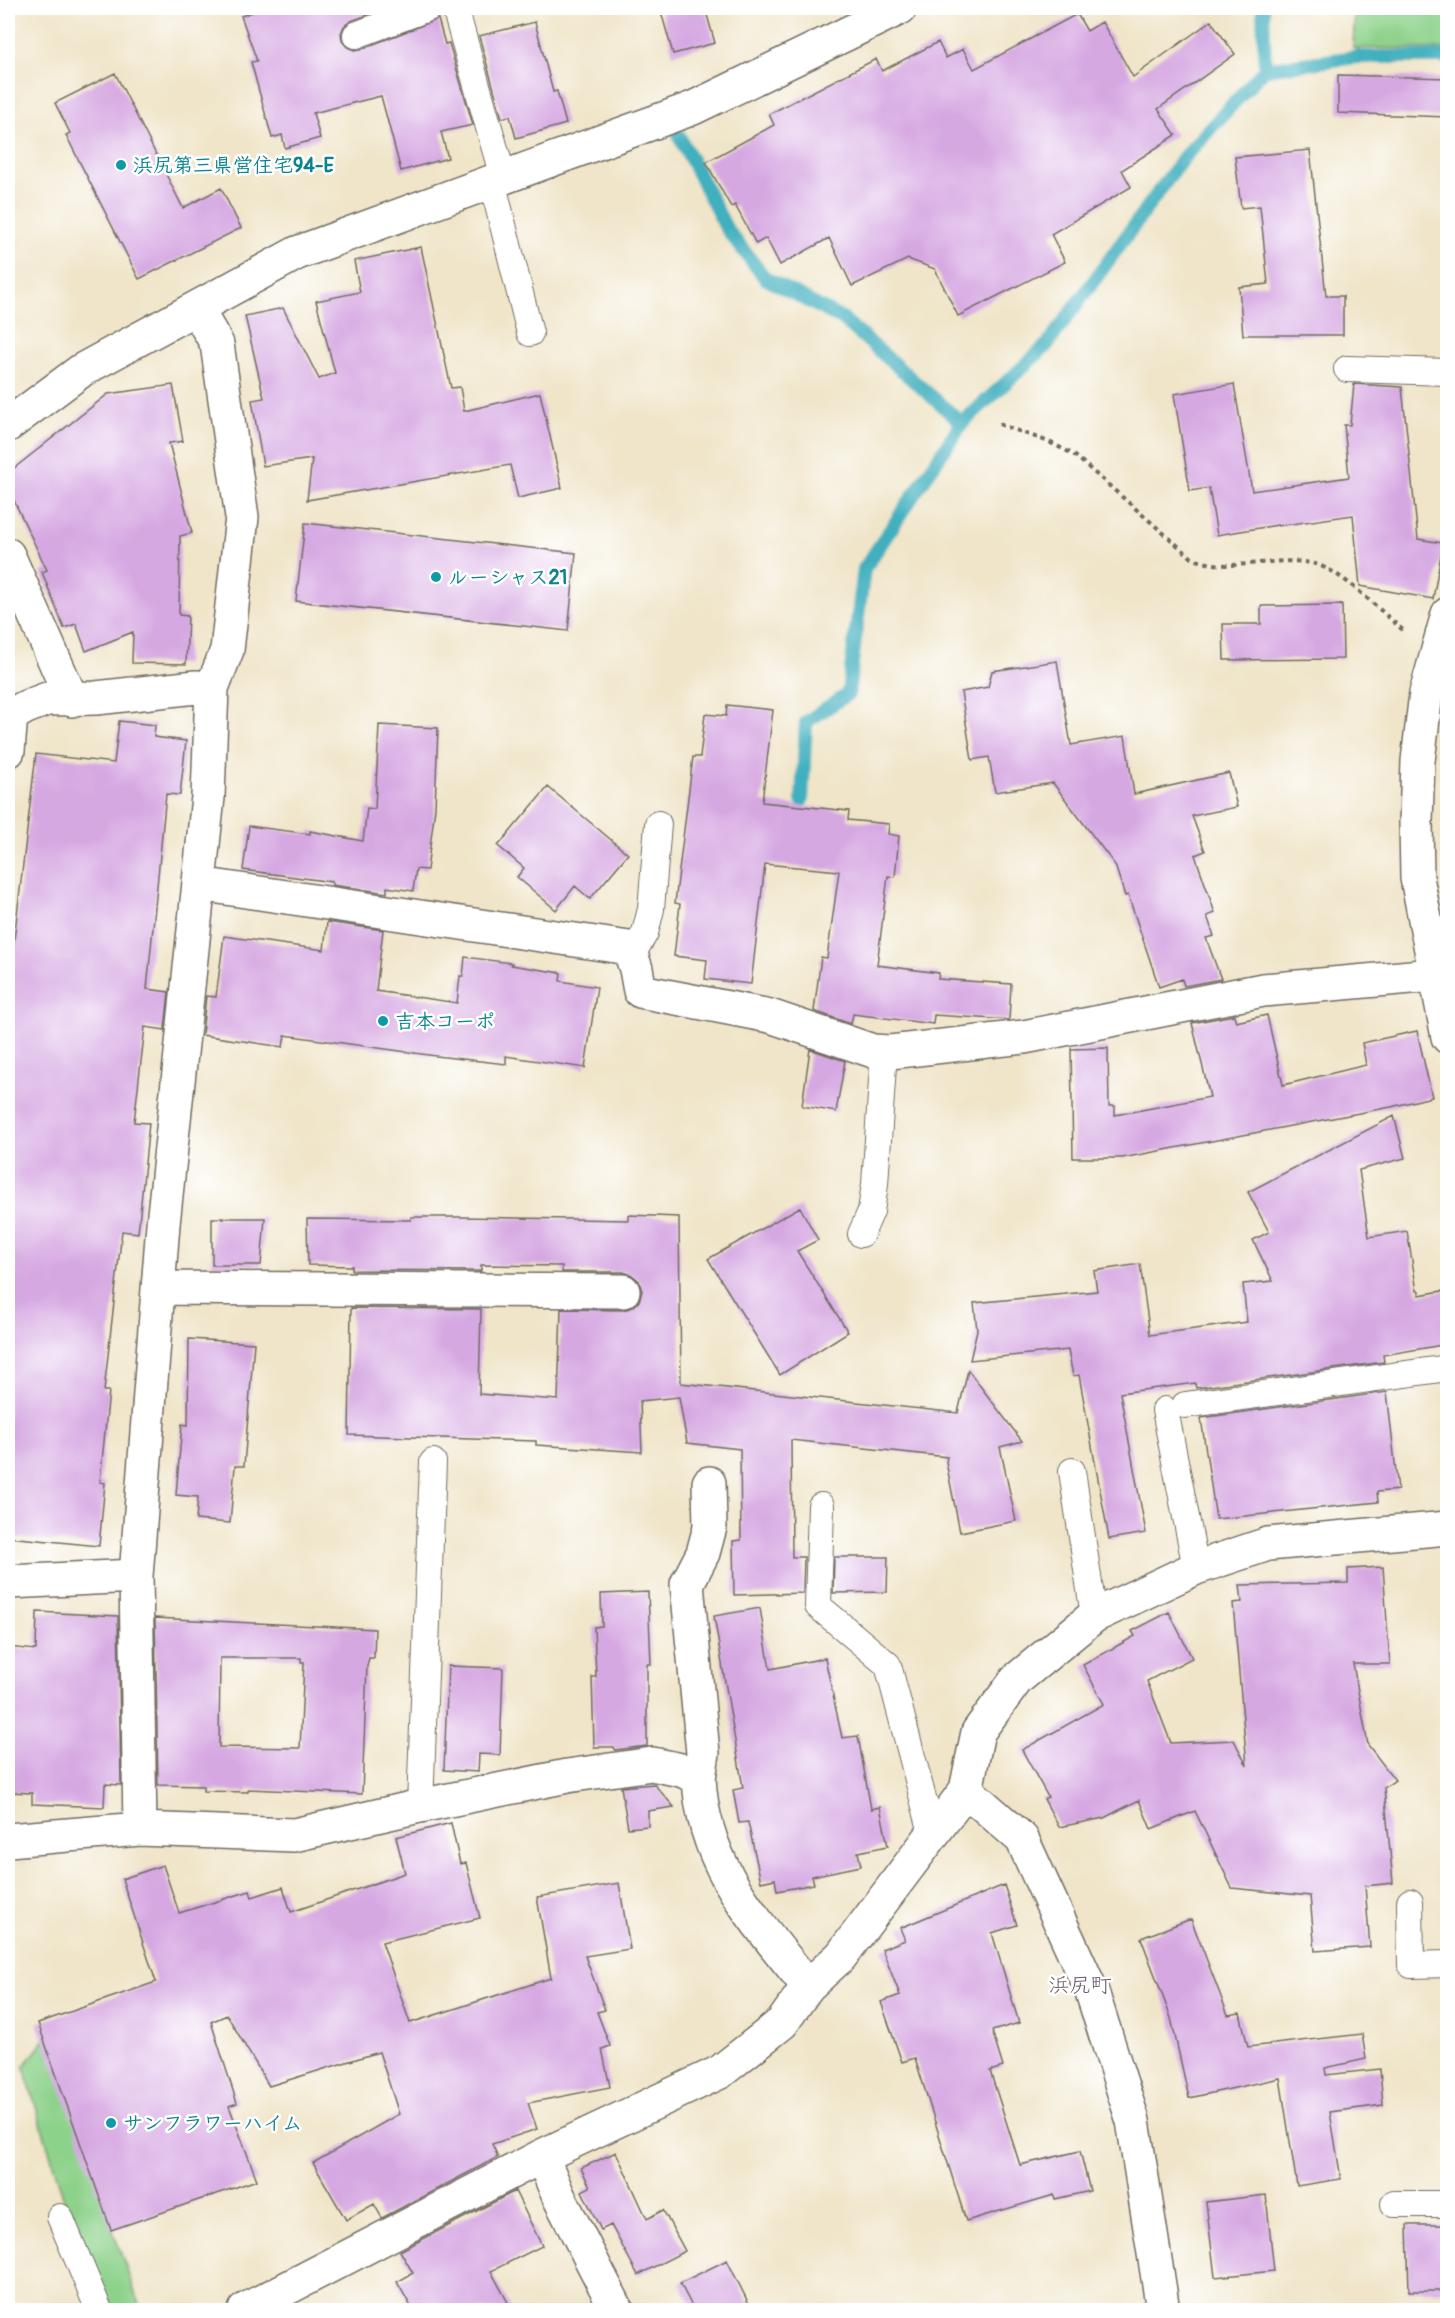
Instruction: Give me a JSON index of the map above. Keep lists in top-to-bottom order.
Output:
{
  "districts": ["浜尻町"],
  "places": [
    "浜尻第三県営住宅94-E",
    "ルーシャス21",
    "吉本コーポ",
    "サンフラワーハイム"
  ]
}
